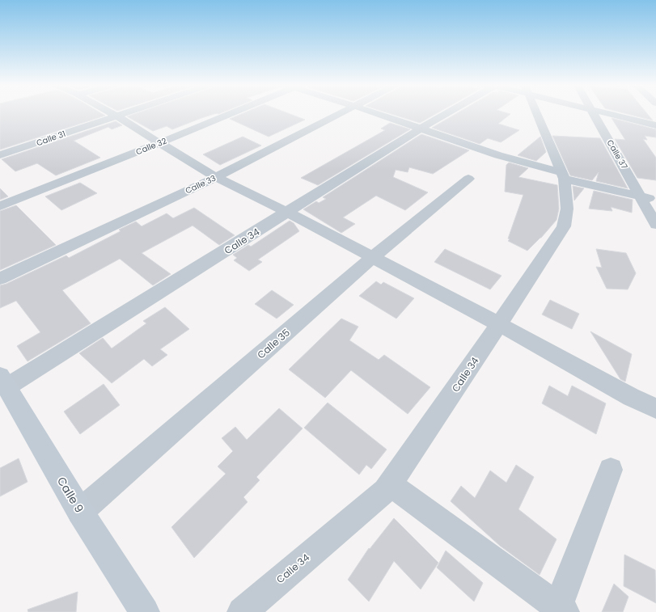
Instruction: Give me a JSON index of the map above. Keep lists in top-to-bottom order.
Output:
{
  "streets": {
    "street": [
      "Calle 31",
      "Calle 32",
      "Calle 37",
      "Calle 33",
      "Calle 34",
      "Calle 35",
      "Calle 9"
    ]
  },
  "crossings": [
    ["Calle 34", "Calle 9"],
    ["Calle 35", "Calle 9"]
  ]
}
